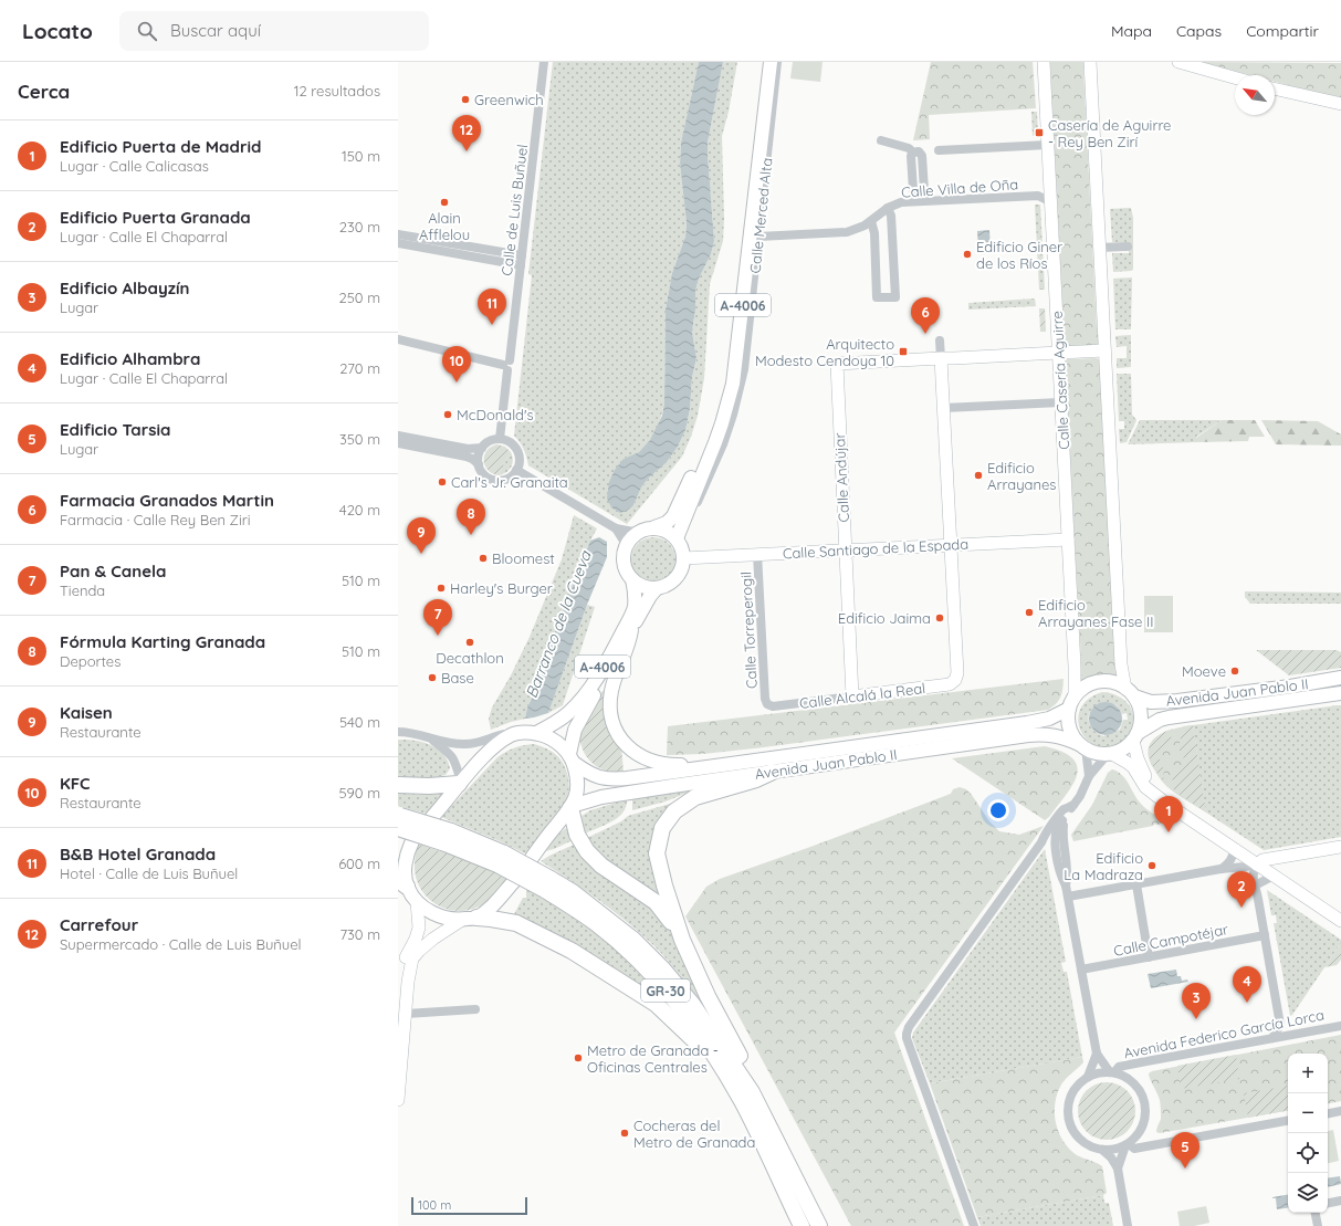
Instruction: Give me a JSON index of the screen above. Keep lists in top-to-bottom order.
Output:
{
  "streets": {
    "highway": ["GR-30"],
    "main road": [
      "Calle Merced Alta",
      "A-4006",
      "Calle Casería Aguirre",
      "Calle Andújar",
      "Calle Santiago de la Espada",
      "Avenida Juan Pablo II",
      "Calle Alcalá la Real"
    ],
    "street": [
      "Calle Villa de Oña",
      "Calle de Luis Buñuel",
      "Calle Torreperogil",
      "Calle Campotéjar",
      "Avenida Federico García Lorca"
    ]
  },
  "crossings": [
    ["Calle Villa de Oña", "Calle Merced Alta"],
    ["Calle Villa de Oña", "Calle Casería Aguirre"],
    ["Calle Merced Alta", "A-4006"],
    ["Calle Merced Alta", "Calle Santiago de la Espada"],
    ["A-4006", "Calle Santiago de la Espada"],
    ["A-4006", "Avenida Juan Pablo II"],
    ["Calle Casería Aguirre", "Calle Santiago de la Espada"],
    ["Calle Casería Aguirre", "Avenida Juan Pablo II"],
    ["Calle Andújar", "Calle Santiago de la Espada"],
    ["Calle Andújar", "Calle Alcalá la Real"],
    ["Calle Santiago de la Espada", "Calle Torreperogil"],
    ["Calle Santiago de la Espada", "Calle Alcalá la Real"],
    ["Calle Torreperogil", "Calle Alcalá la Real"]
  ],
  "water": ["Barranco de la Cueva"],
  "places": {
    "other": [
      "Greenwich",
      "Alain Afflelou",
      "Edificio Giner de los Ríos",
      "McDonald's",
      "Edificio Arrayanes",
      "Carl's Jr. Granaita",
      "Bloomest",
      "Harley's Burger",
      "Edificio Arrayanes Fase II",
      "Edificio Jaima",
      "Decathlon",
      "Moeve",
      "Base",
      "Edificio La Madraza",
      "Metro de Granada - Oficinas Centrales",
      "Cocheras del Metro de Granada"
    ],
    "transit": ["Casería de Aguirre - Rey Ben Zirí", "Arquitecto Modesto Cendoya 10"]
  },
  "scale_bar": "100 m",
  "north": "top left",
  "page": {
    "header": "Locato",
    "search": "Buscar aquí",
    "nav": ["Mapa", "Capas", "Compartir"],
    "heading": ["Cerca", "12 resultados"],
    "pins": [
      "12",
      "11",
      "6",
      "10",
      "8",
      "9",
      "7",
      "1",
      "2",
      "4",
      "3",
      "5"
    ],
    "list": [
      {
        "mark": "1",
        "name": "Edificio Puerta de Madrid",
        "note": "Lugar · Calle Calicasas",
        "value": "150 m"
      },
      {
        "mark": "2",
        "name": "Edificio Puerta Granada",
        "note": "Lugar · Calle El Chaparral",
        "value": "230 m"
      },
      {
        "mark": "3",
        "name": "Edificio Albayzín",
        "note": "Lugar",
        "value": "250 m"
      },
      {
        "mark": "4",
        "name": "Edificio Alhambra",
        "note": "Lugar · Calle El Chaparral",
        "value": "270 m"
      },
      {
        "mark": "5",
        "name": "Edificio Tarsia",
        "note": "Lugar",
        "value": "350 m"
      },
      {
        "mark": "6",
        "name": "Farmacia Granados Martin",
        "note": "Farmacia · Calle Rey Ben Ziri",
        "value": "420 m"
      },
      {
        "mark": "7",
        "name": "Pan & Canela",
        "note": "Tienda",
        "value": "510 m"
      },
      {
        "mark": "8",
        "name": "Fórmula Karting Granada",
        "note": "Deportes",
        "value": "510 m"
      },
      {
        "mark": "9",
        "name": "Kaisen",
        "note": "Restaurante",
        "value": "540 m"
      },
      {
        "mark": "10",
        "name": "KFC",
        "note": "Restaurante",
        "value": "590 m"
      },
      {
        "mark": "11",
        "name": "B&B Hotel Granada",
        "note": "Hotel · Calle de Luis Buñuel",
        "value": "600 m"
      },
      {
        "mark": "12",
        "name": "Carrefour",
        "note": "Supermercado · Calle de Luis Buñuel",
        "value": "730 m"
      }
    ],
    "map_buttons": ["+", "−"],
    "scale": "100 m"
  }
}
